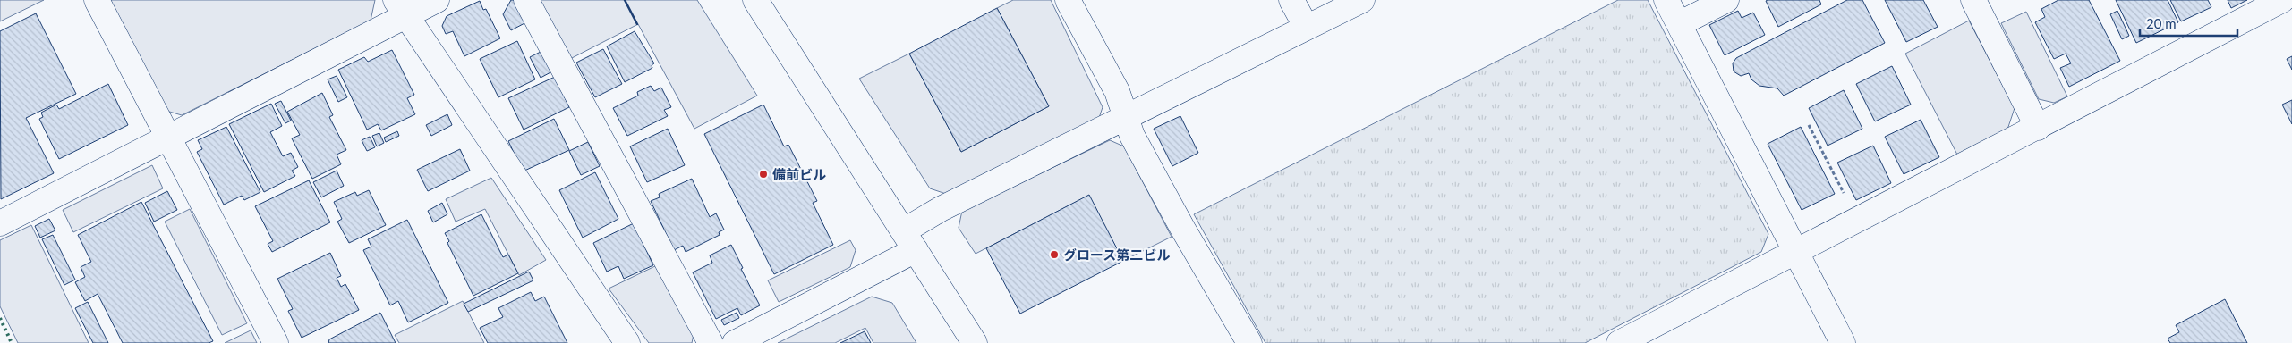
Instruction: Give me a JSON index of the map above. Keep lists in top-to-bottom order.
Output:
{
  "places": ["備前ビル", "グロース第二ビル"],
  "scale_bar": "20 m"
}
